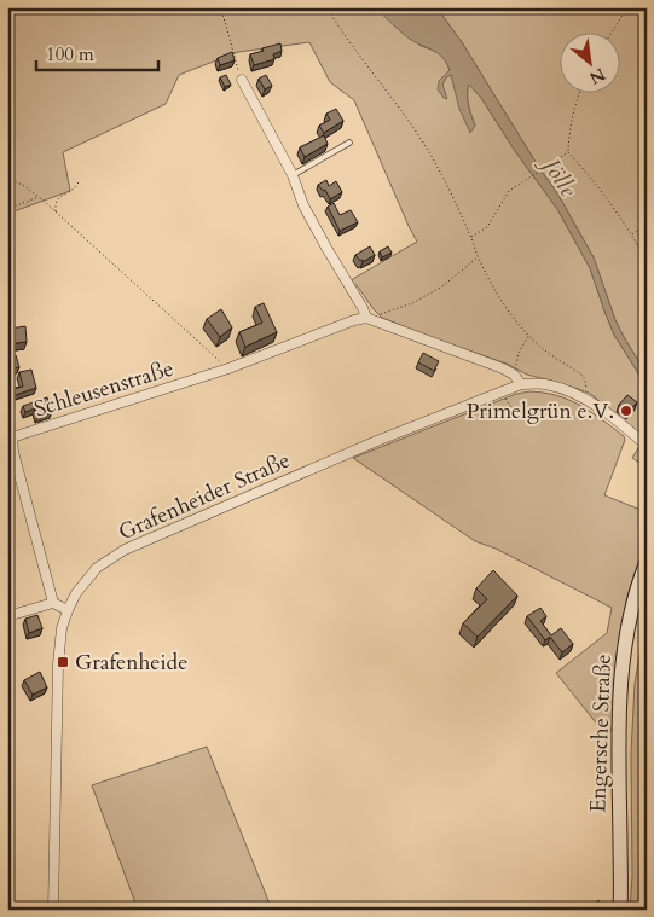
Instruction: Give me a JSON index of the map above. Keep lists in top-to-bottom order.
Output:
{
  "streets": {
    "main road": ["Engersche Straße"],
    "street": ["Schleusenstraße", "Grafenheider Straße"]
  },
  "water": ["Jölle"],
  "places": {
    "other": ["Primelgrün e.V."],
    "transit": ["Grafenheide"]
  },
  "scale_bar": "100 m",
  "north": "bottom right"
}
